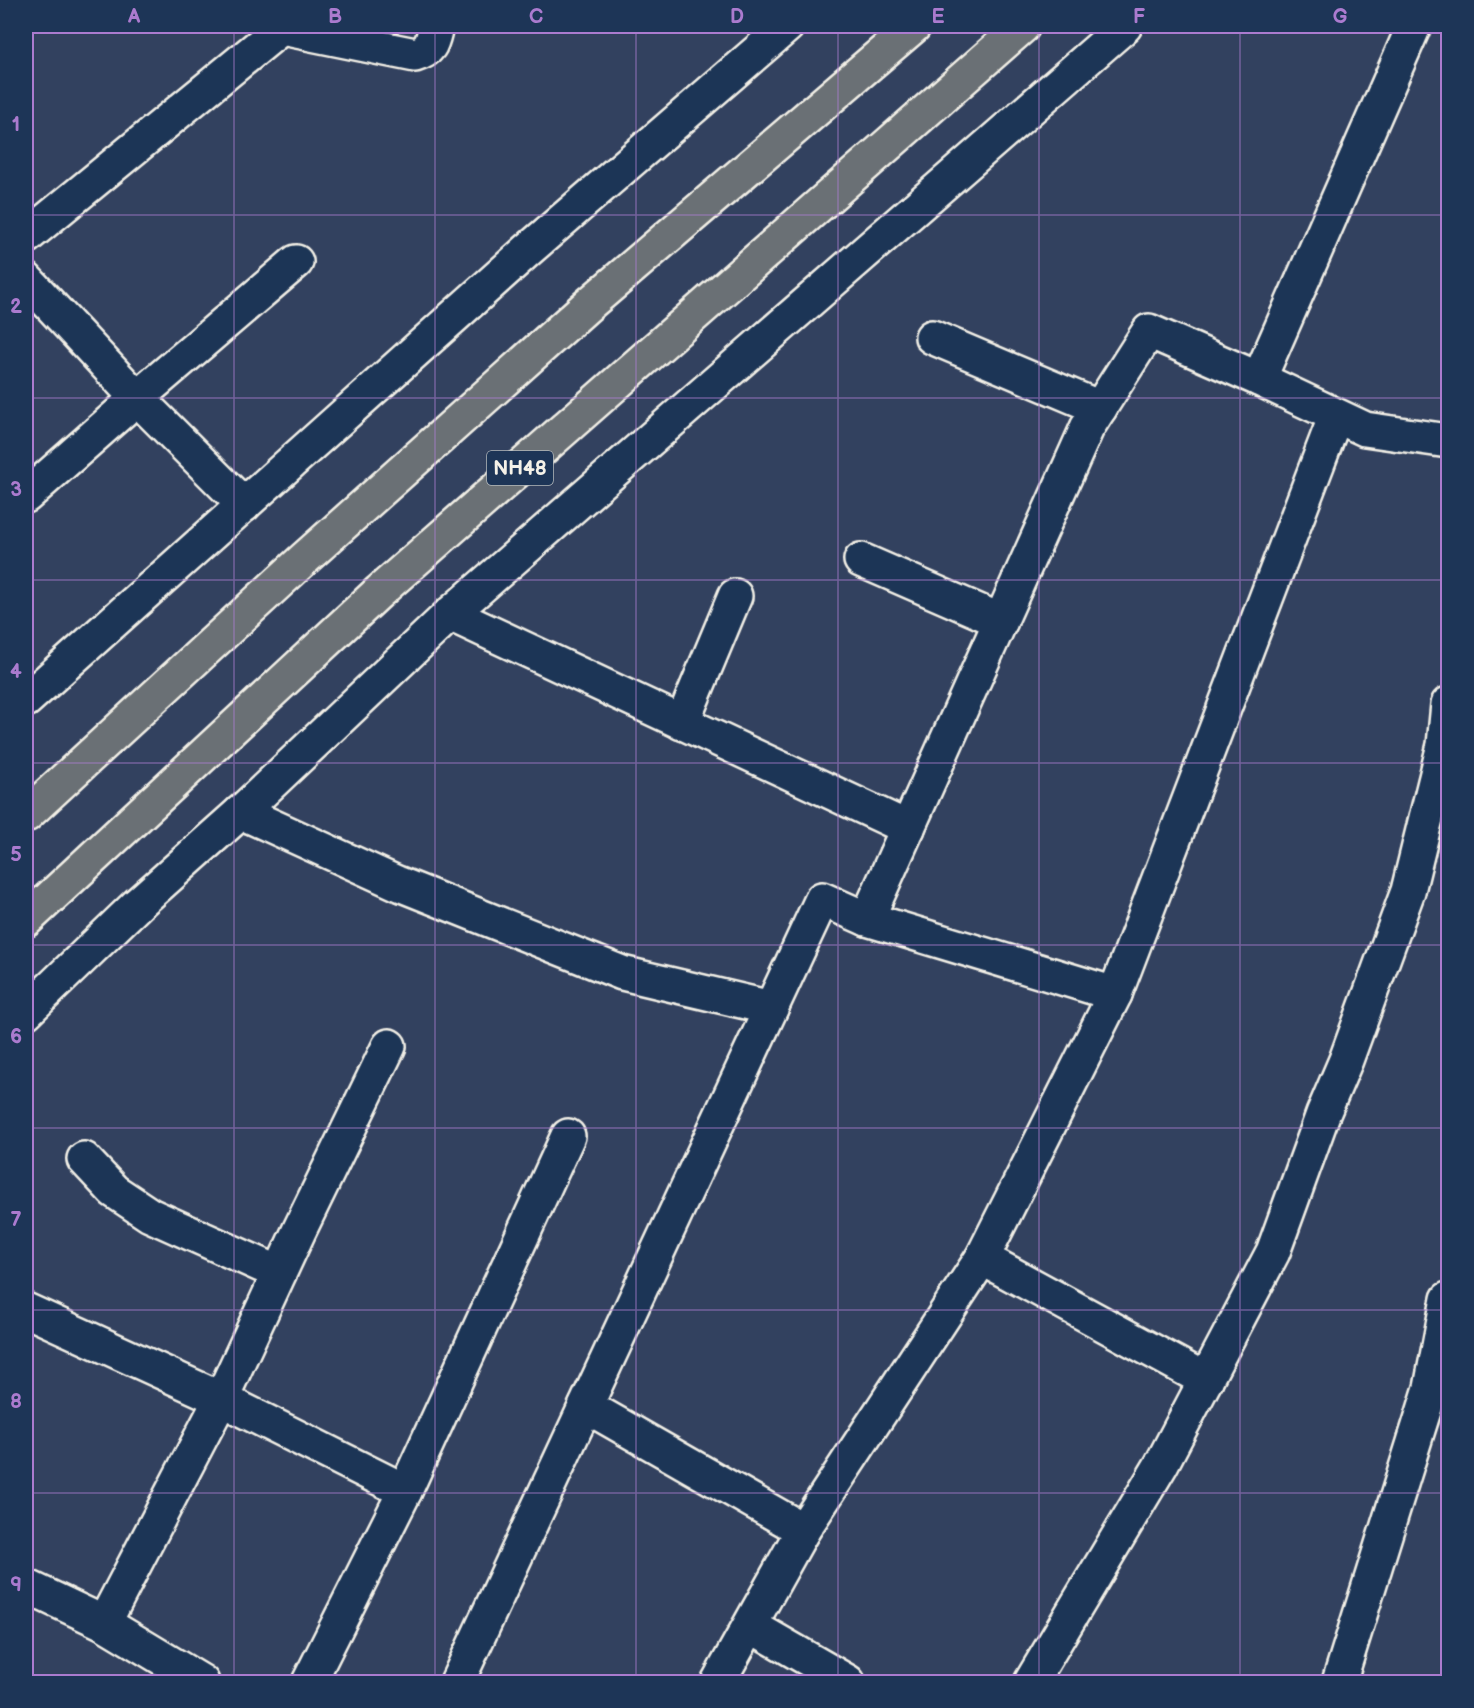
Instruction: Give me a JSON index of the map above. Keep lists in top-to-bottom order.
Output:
{
  "streets": {
    "highway": ["NH48"]
  },
  "grid": {
    "columns": [
      "A",
      "B",
      "C",
      "D",
      "E",
      "F",
      "G"
    ],
    "rows": [
      "1",
      "2",
      "3",
      "4",
      "5",
      "6",
      "7",
      "8",
      "9"
    ]
  }
}
